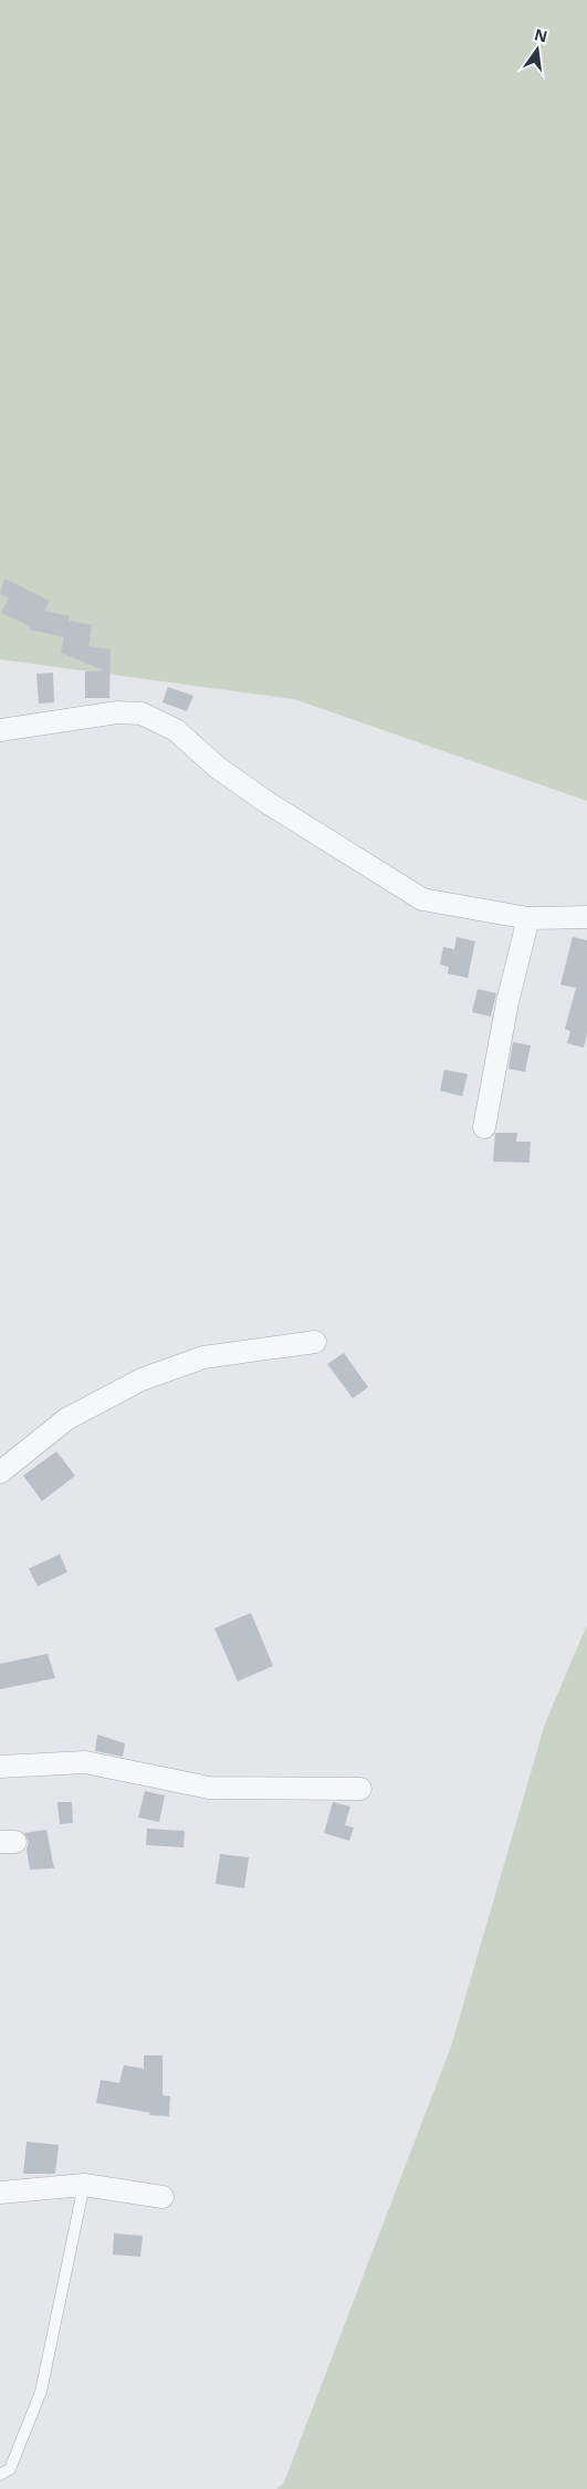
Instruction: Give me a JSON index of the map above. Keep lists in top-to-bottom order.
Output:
{
  "north": "top"
}
